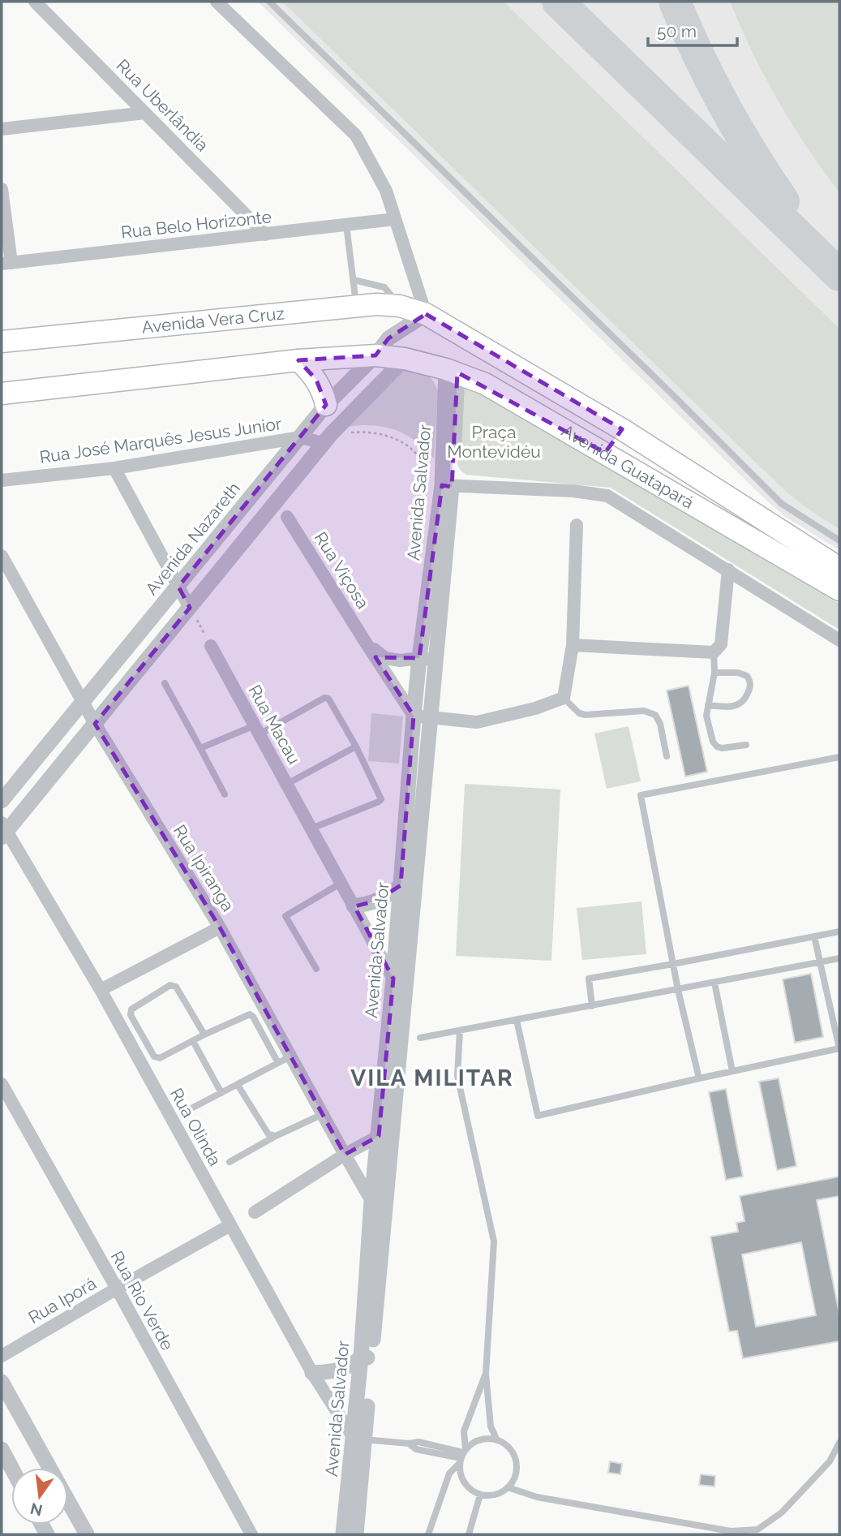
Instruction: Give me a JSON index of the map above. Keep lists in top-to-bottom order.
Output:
{
  "streets": {
    "highway": ["Avenida Vera Cruz", "Avenida Guatapará"],
    "street": [
      "Rua Uberlândia",
      "Rua Belo Horizonte",
      "Rua José Marquês Jesus Junior",
      "Avenida Salvador",
      "Avenida Nazareth",
      "Rua Viçosa",
      "Rua Macau",
      "Rua Ipiranga",
      "Rua Olinda",
      "Rua Iporá",
      "Rua Rio Verde"
    ]
  },
  "crossings": [
    ["Rua Uberlândia", "Rua Belo Horizonte"],
    ["Avenida Vera Cruz", "Avenida Guatapará"],
    ["Avenida Vera Cruz", "Avenida Nazareth"],
    ["Rua José Marquês Jesus Junior", "Avenida Nazareth"],
    ["Avenida Guatapará", "Avenida Salvador"],
    ["Avenida Guatapará", "Avenida Nazareth"],
    ["Avenida Salvador", "Rua Viçosa"],
    ["Avenida Salvador", "Rua Macau"],
    ["Avenida Salvador", "Rua Ipiranga"],
    ["Avenida Salvador", "Rua Olinda"],
    ["Avenida Nazareth", "Rua Ipiranga"],
    ["Rua Olinda", "Rua Iporá"],
    ["Rua Iporá", "Rua Rio Verde"]
  ],
  "districts": ["VILA MILITAR"],
  "parks": ["Praça Montevidéu"],
  "scale_bar": "50 m",
  "north": "bottom"
}
